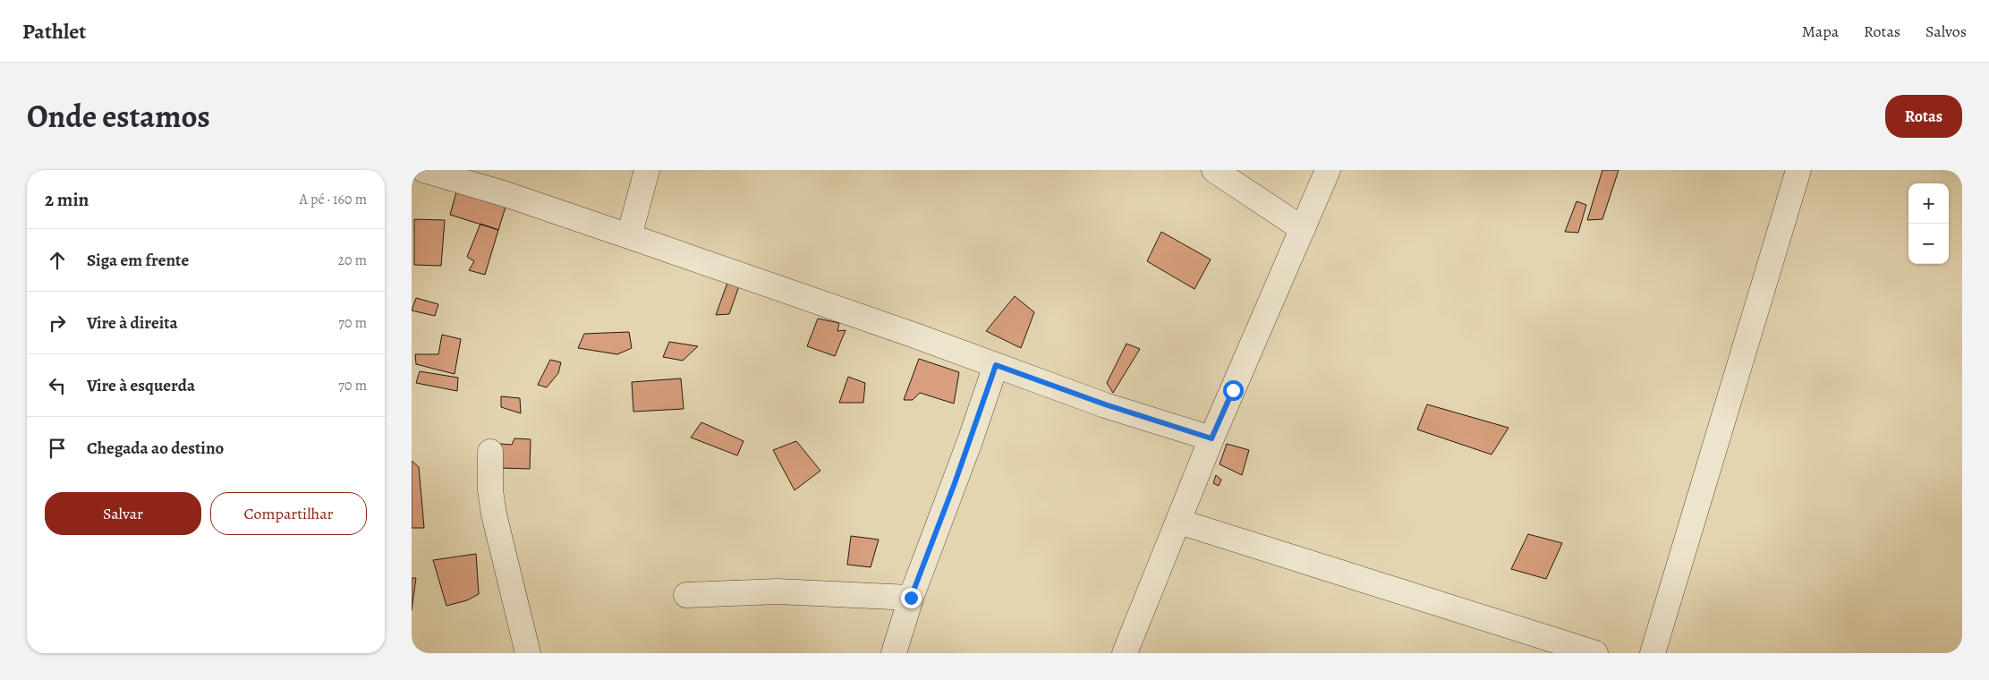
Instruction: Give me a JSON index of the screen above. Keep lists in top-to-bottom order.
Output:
{
  "page": {
    "header": "Pathlet",
    "nav": ["Mapa", "Rotas", "Salvos"],
    "title": "Onde estamos",
    "buttons": [
      "Rotas",
      ["Salvar", "Compartilhar"]
    ],
    "heading": ["2 min", "A pé · 160 m"],
    "map_buttons": ["+", "−"],
    "list": [
      ["Siga em frente", "20 m"],
      ["Vire à direita", "70 m"],
      ["Vire à esquerda", "70 m"],
      "Chegada ao destino"
    ]
  }
}
